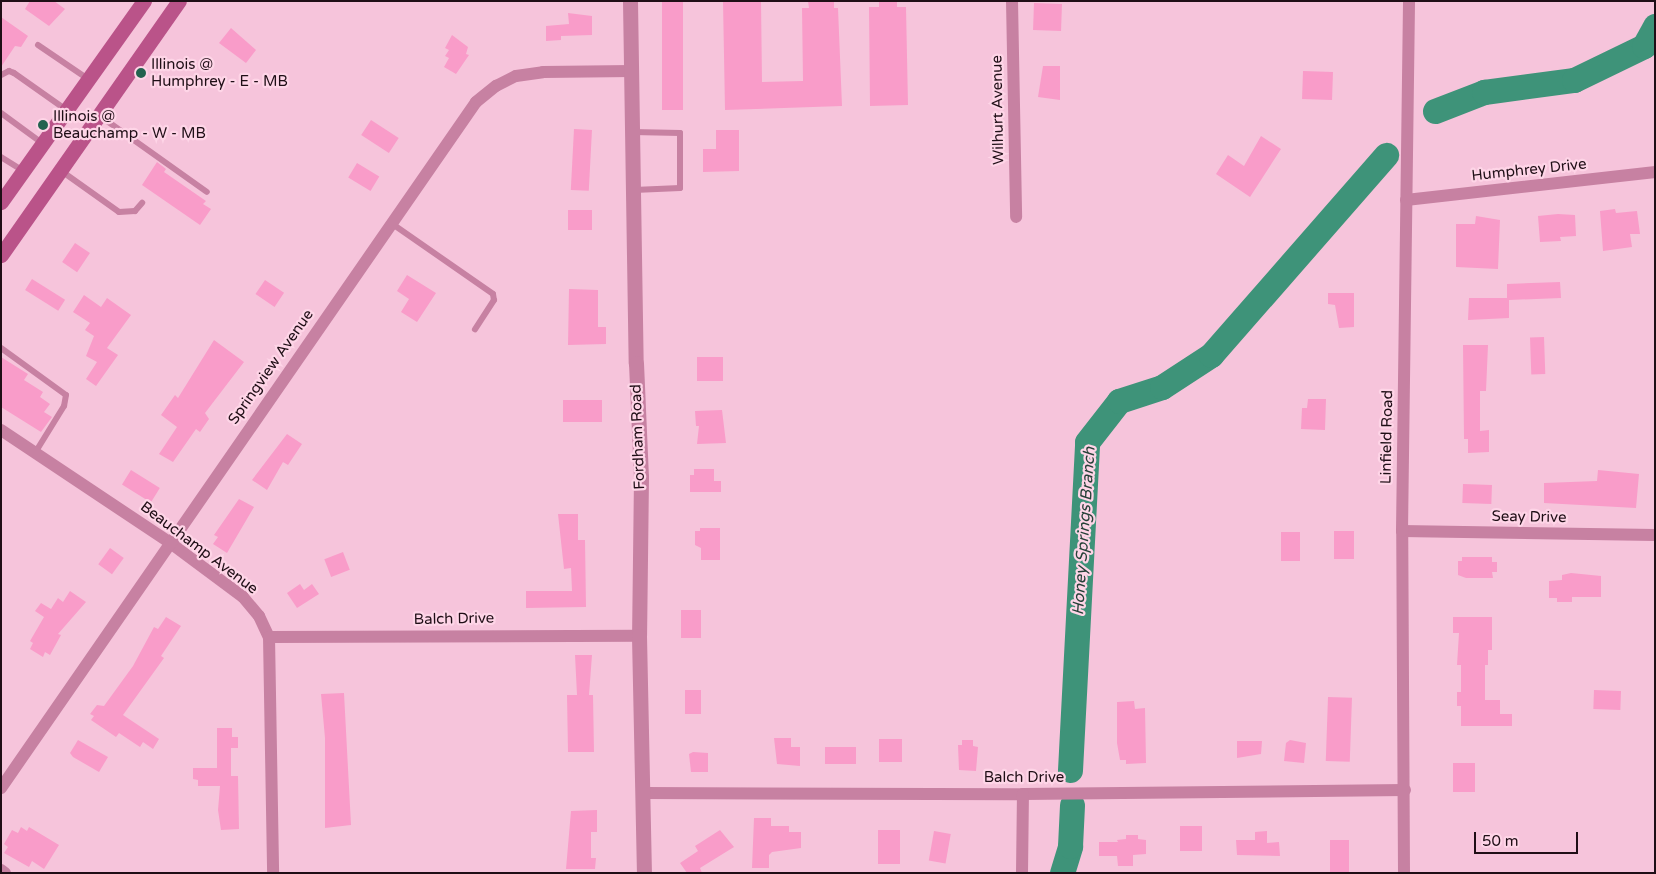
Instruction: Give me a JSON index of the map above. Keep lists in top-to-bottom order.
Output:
{
  "streets": {
    "street": [
      "Wilhurt Avenue",
      "Humphrey Drive",
      "Springview Avenue",
      "Fordham Road",
      "Linfield Road",
      "Seay Drive",
      "Beauchamp Avenue",
      "Balch Drive"
    ]
  },
  "crossings": [
    ["Humphrey Drive", "Linfield Road"],
    ["Springview Avenue", "Fordham Road"],
    ["Springview Avenue", "Beauchamp Avenue"],
    ["Fordham Road", "Balch Drive"],
    ["Linfield Road", "Seay Drive"],
    ["Linfield Road", "Balch Drive"],
    ["Beauchamp Avenue", "Balch Drive"]
  ],
  "water": ["Honey Springs Branch"],
  "places": ["Illinois @ Humphrey - E - MB", "Illinois @ Beauchamp - W - MB"],
  "scale_bar": "50 m"
}
